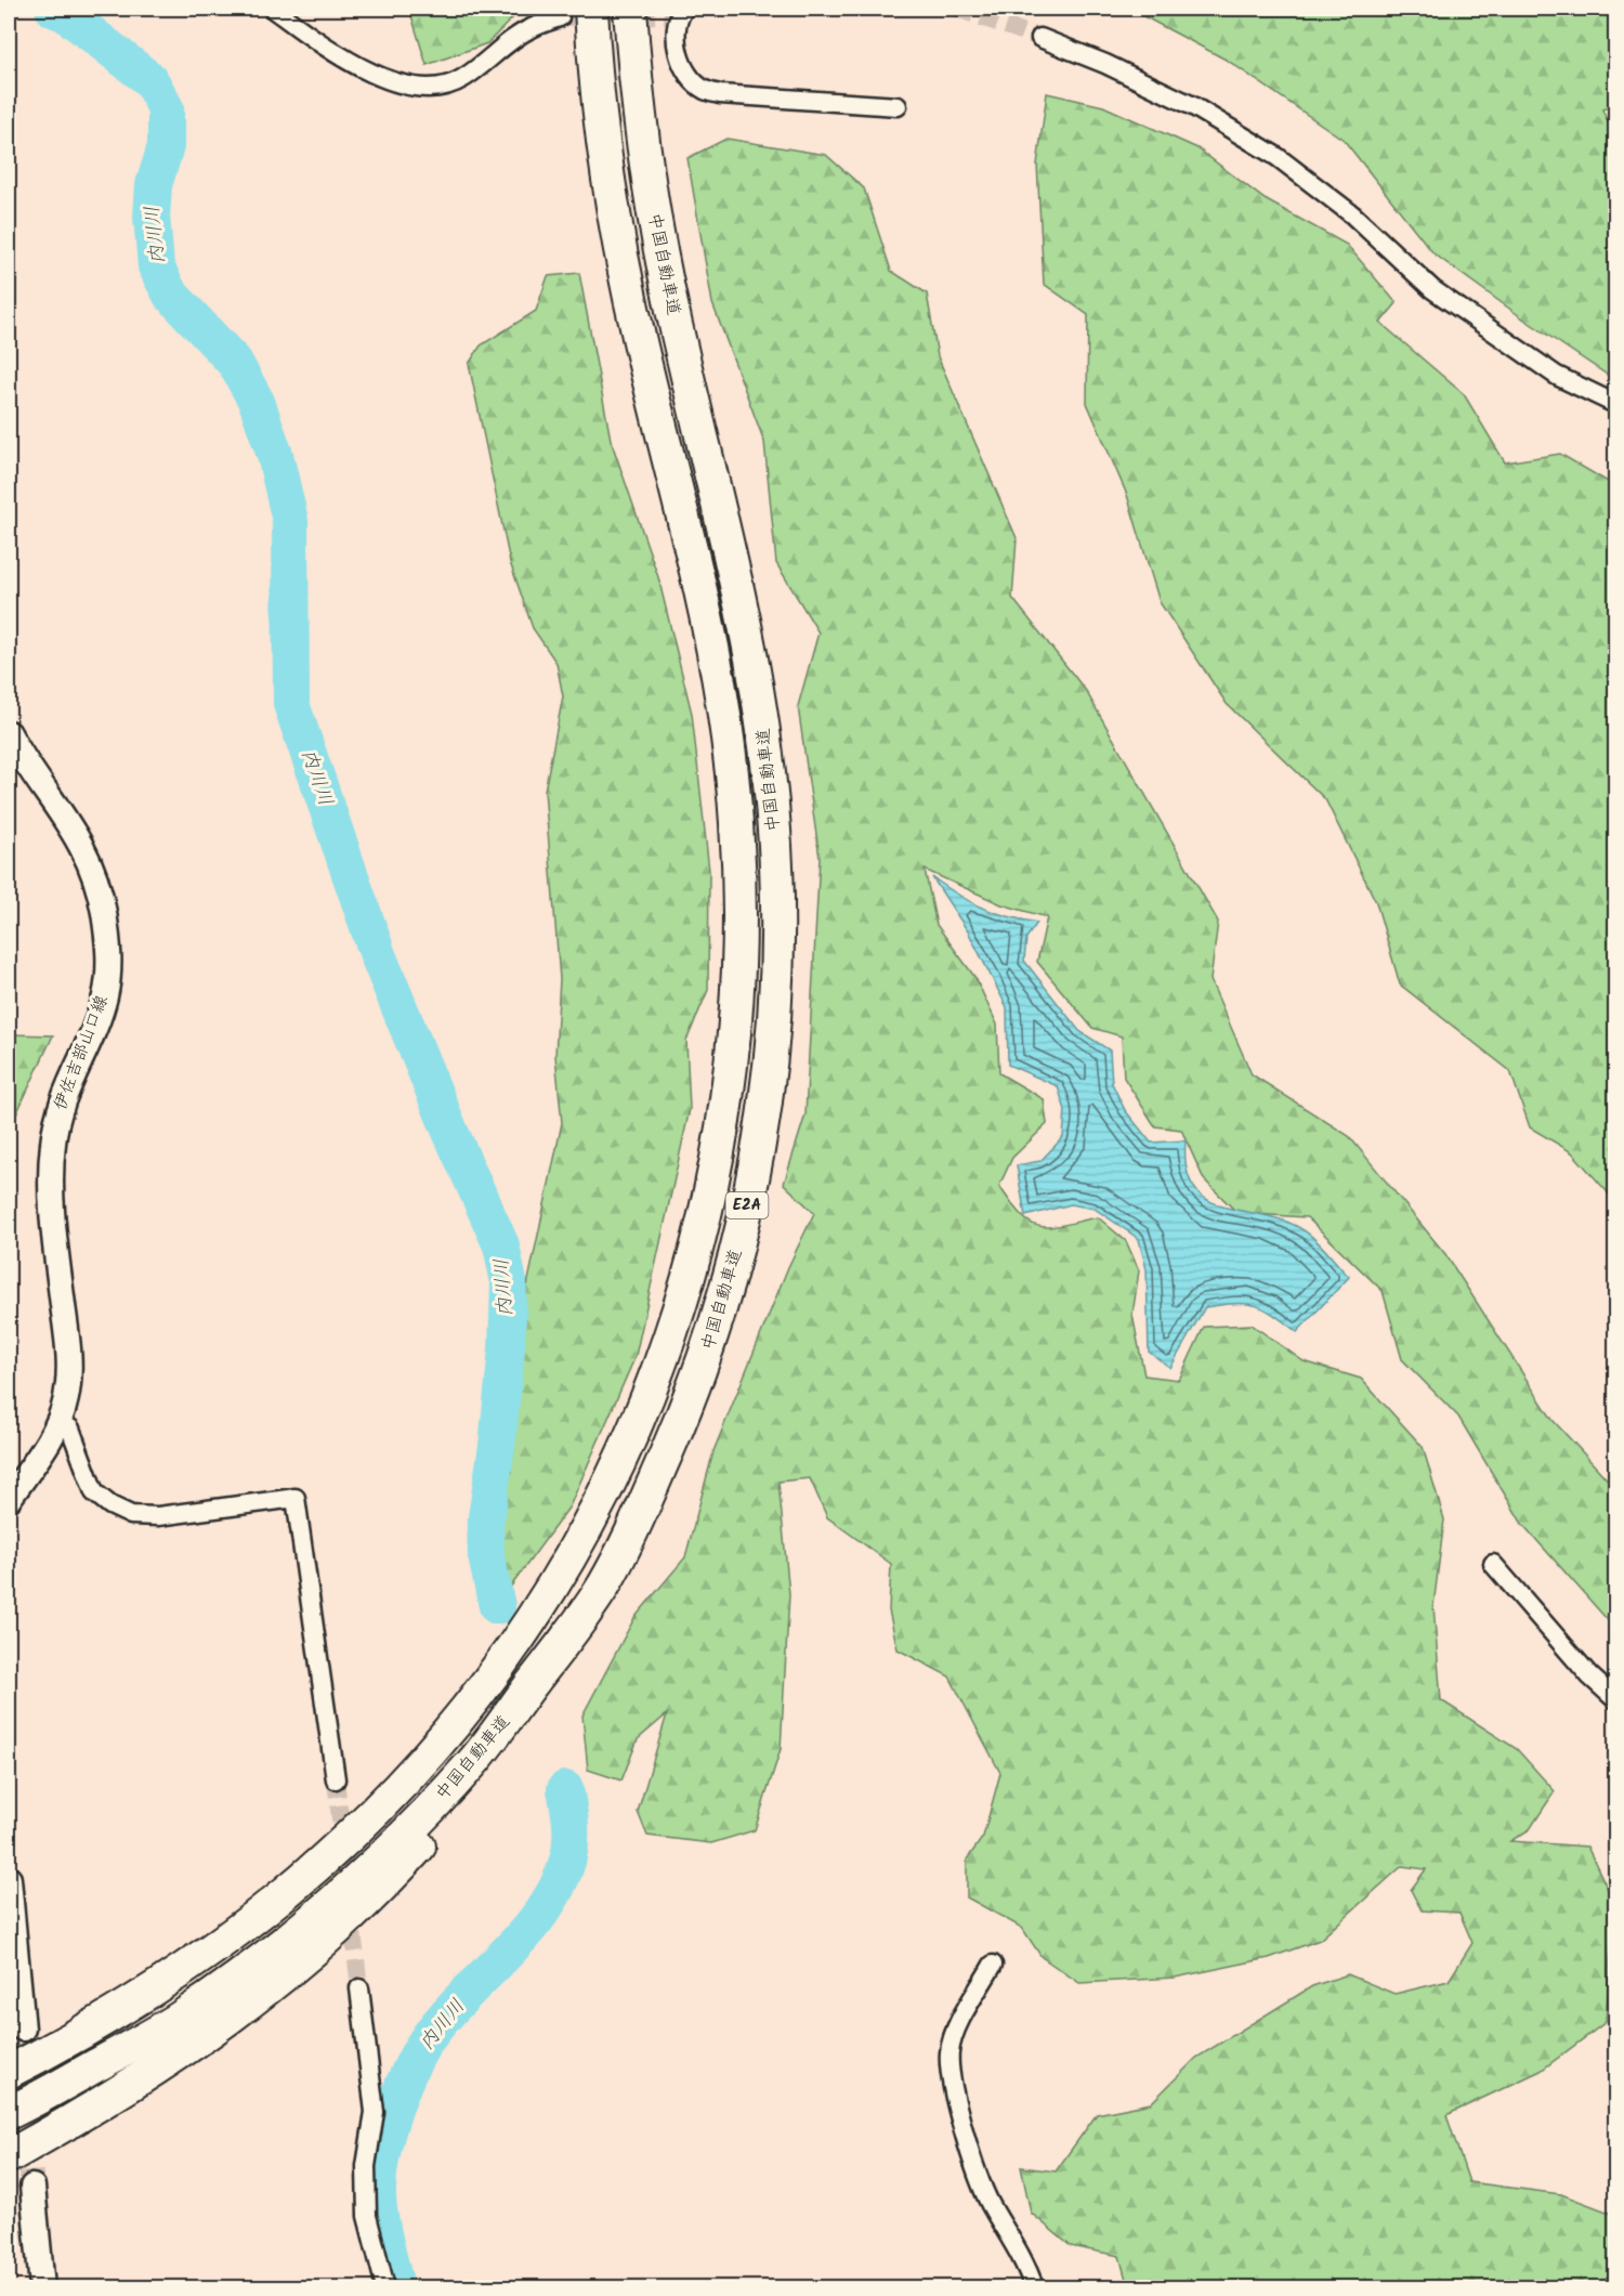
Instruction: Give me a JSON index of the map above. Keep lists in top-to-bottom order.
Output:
{
  "streets": {
    "highway": ["中国自動車道", "E2A"],
    "main road": ["伊佐吉部山口線"]
  },
  "water": ["内川川"]
}
